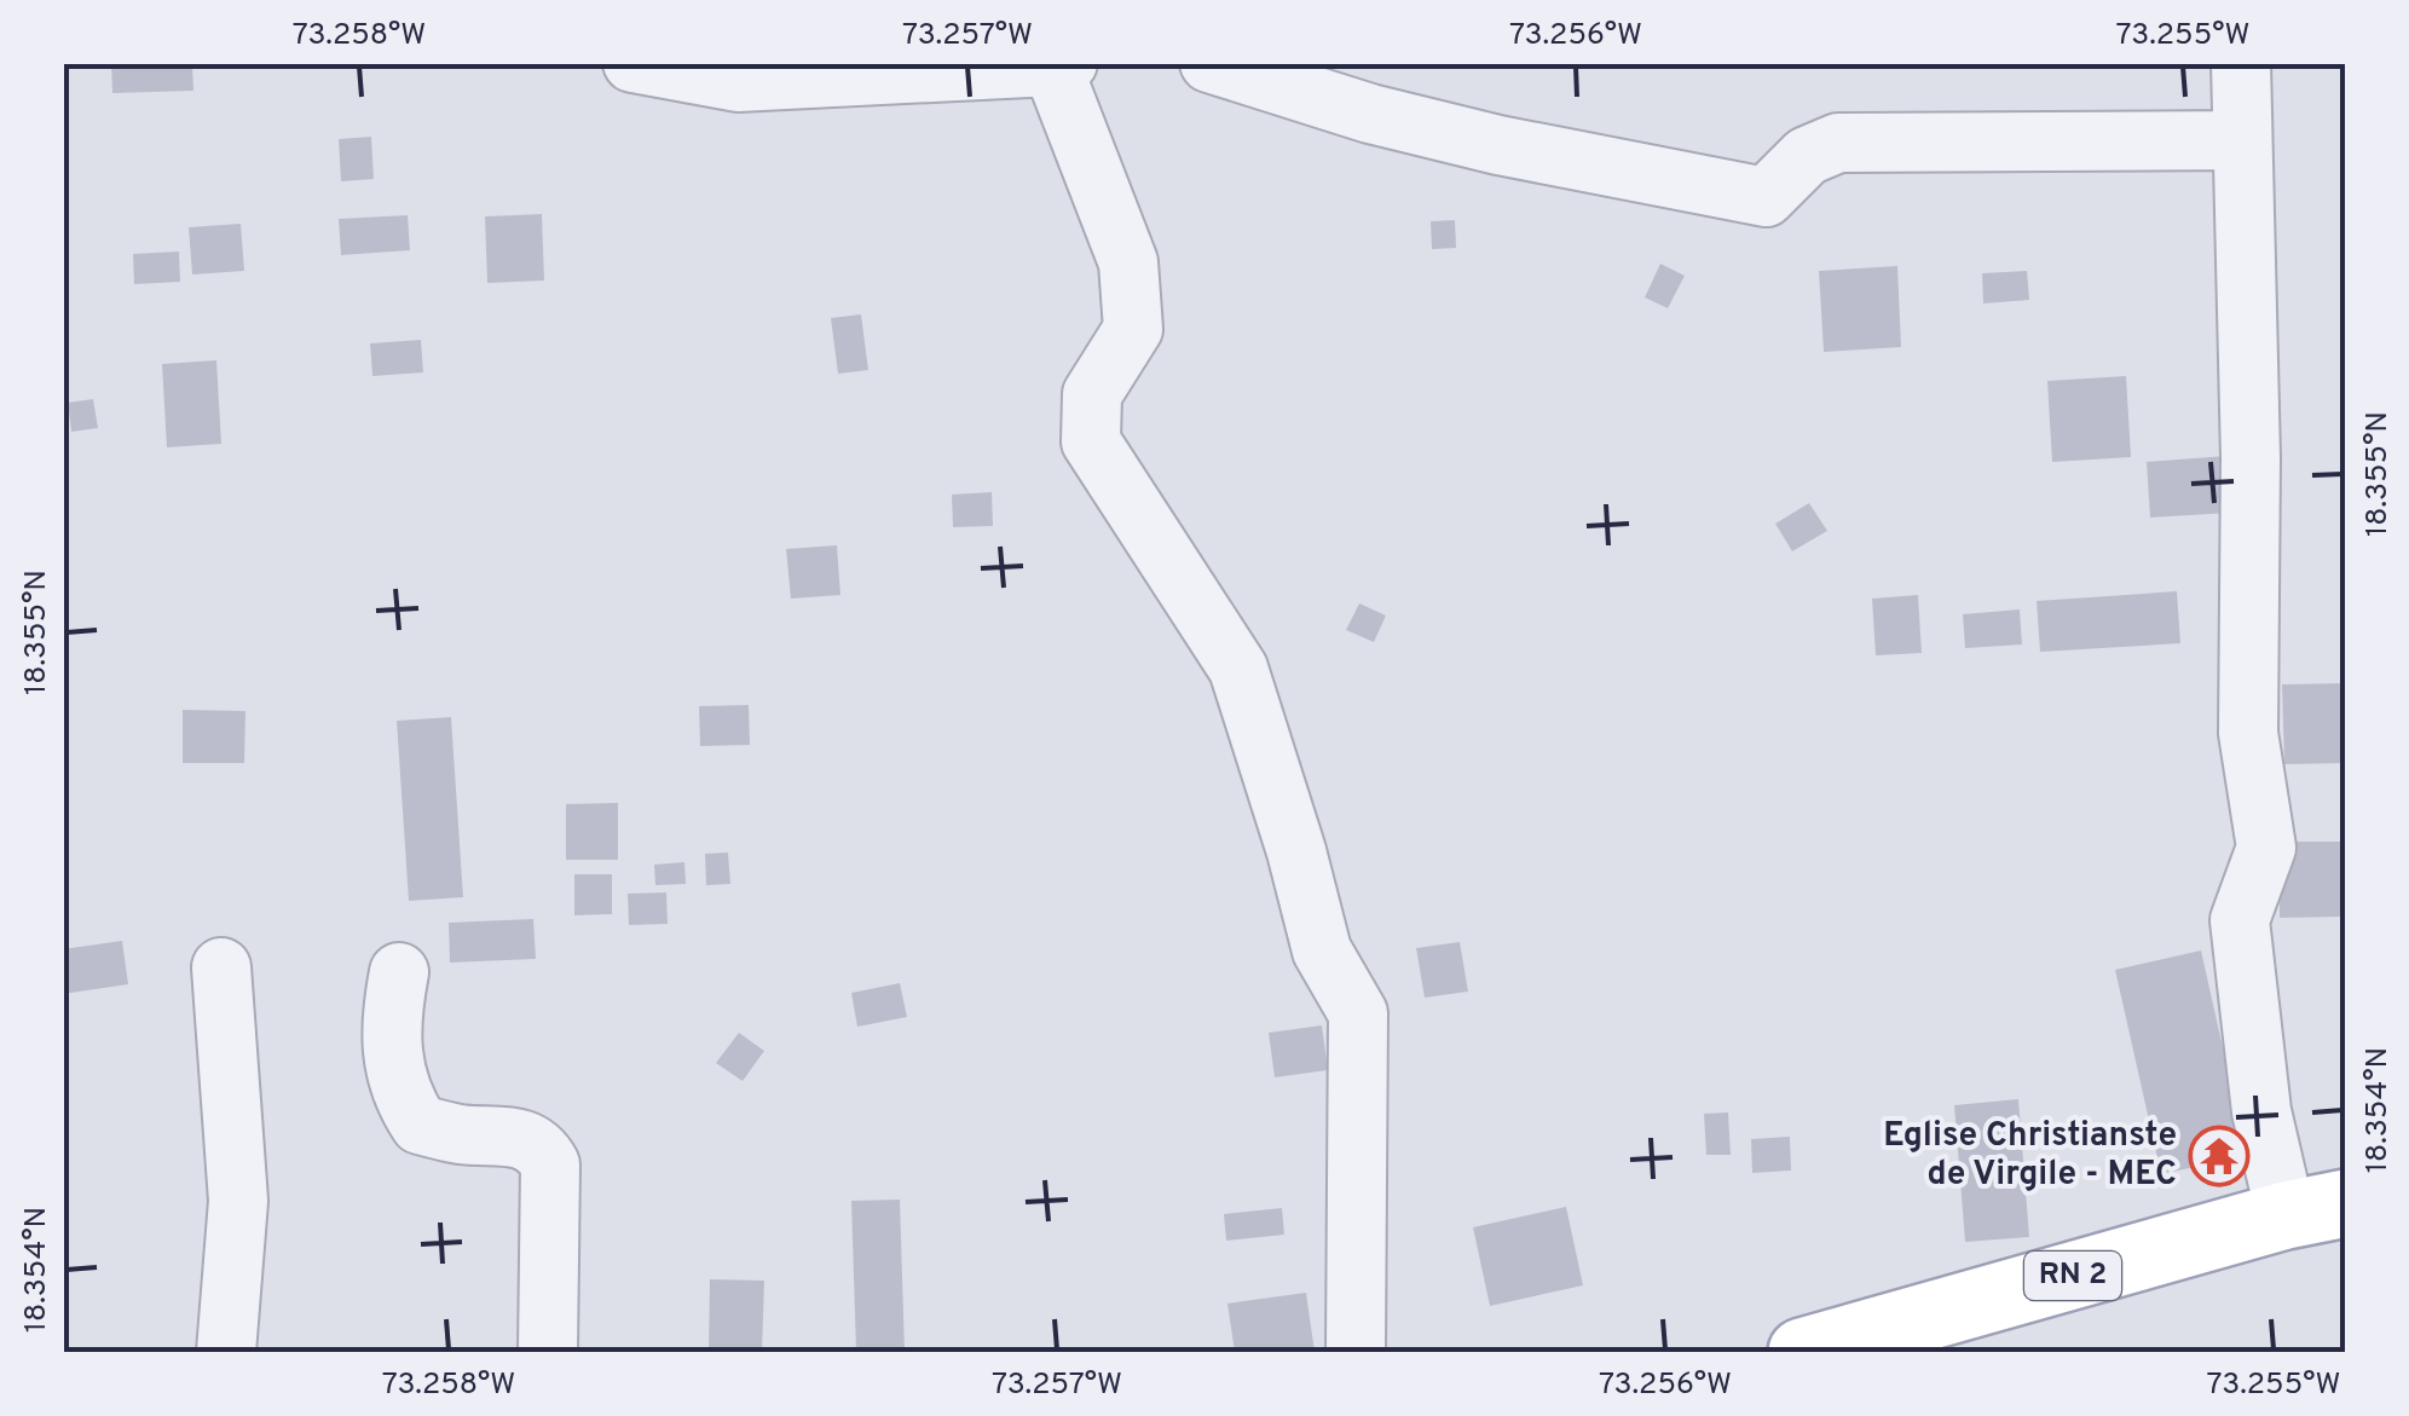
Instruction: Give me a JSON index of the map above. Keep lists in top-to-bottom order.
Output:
{
  "streets": {
    "main road": ["RN 2"]
  },
  "places": {
    "temple": ["Eglise Christianste de Virgile - MEC"]
  },
  "coordinates": [
    "73.258°W",
    "73.257°W",
    "73.256°W",
    "73.255°W",
    "18.355°N",
    "18.354°N"
  ]
}
